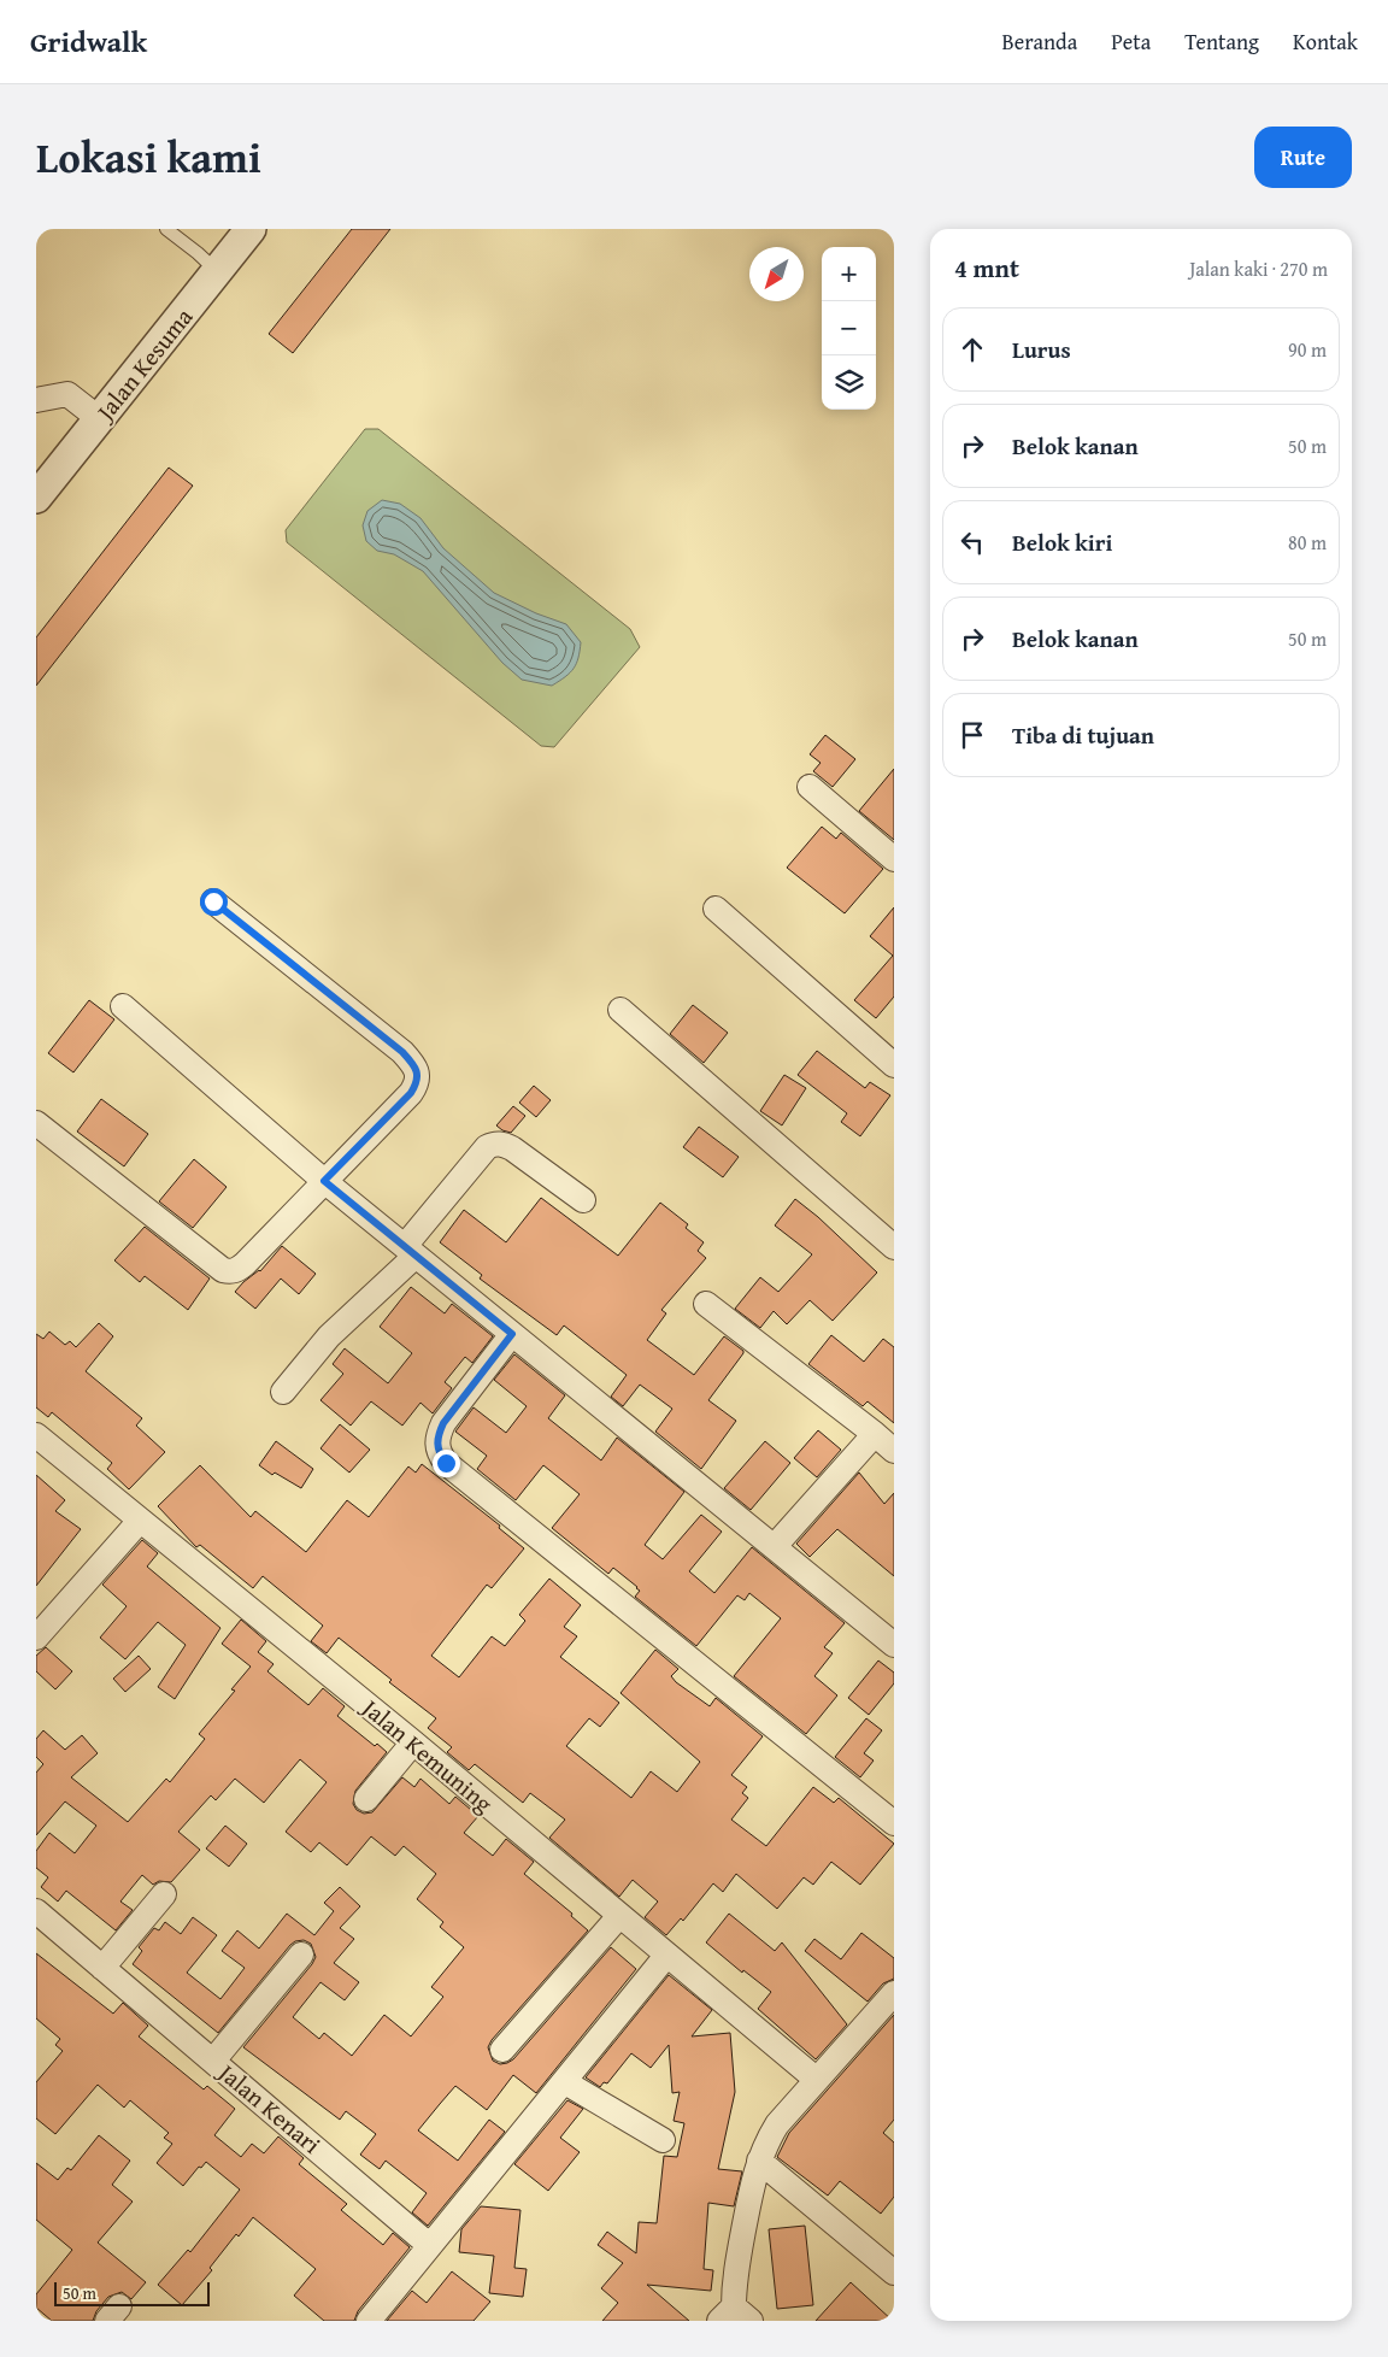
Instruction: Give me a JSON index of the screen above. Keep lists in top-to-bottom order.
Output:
{
  "streets": {
    "street": ["Jalan Kesuma", "Jalan Kemuning", "Jalan Kenari"]
  },
  "scale_bar": "50 m",
  "north": "bottom left",
  "page": {
    "header": "Gridwalk",
    "nav": [
      "Beranda",
      "Peta",
      "Tentang",
      "Kontak"
    ],
    "title": "Lokasi kami",
    "buttons": "Rute",
    "heading": ["4 mnt", "Jalan kaki · 270 m"],
    "map_buttons": ["+", "−"],
    "list": [
      ["Lurus", "90 m"],
      ["Belok kanan", "50 m"],
      ["Belok kiri", "80 m"],
      ["Belok kanan", "50 m"],
      "Tiba di tujuan"
    ],
    "scale": "50 m"
  }
}
